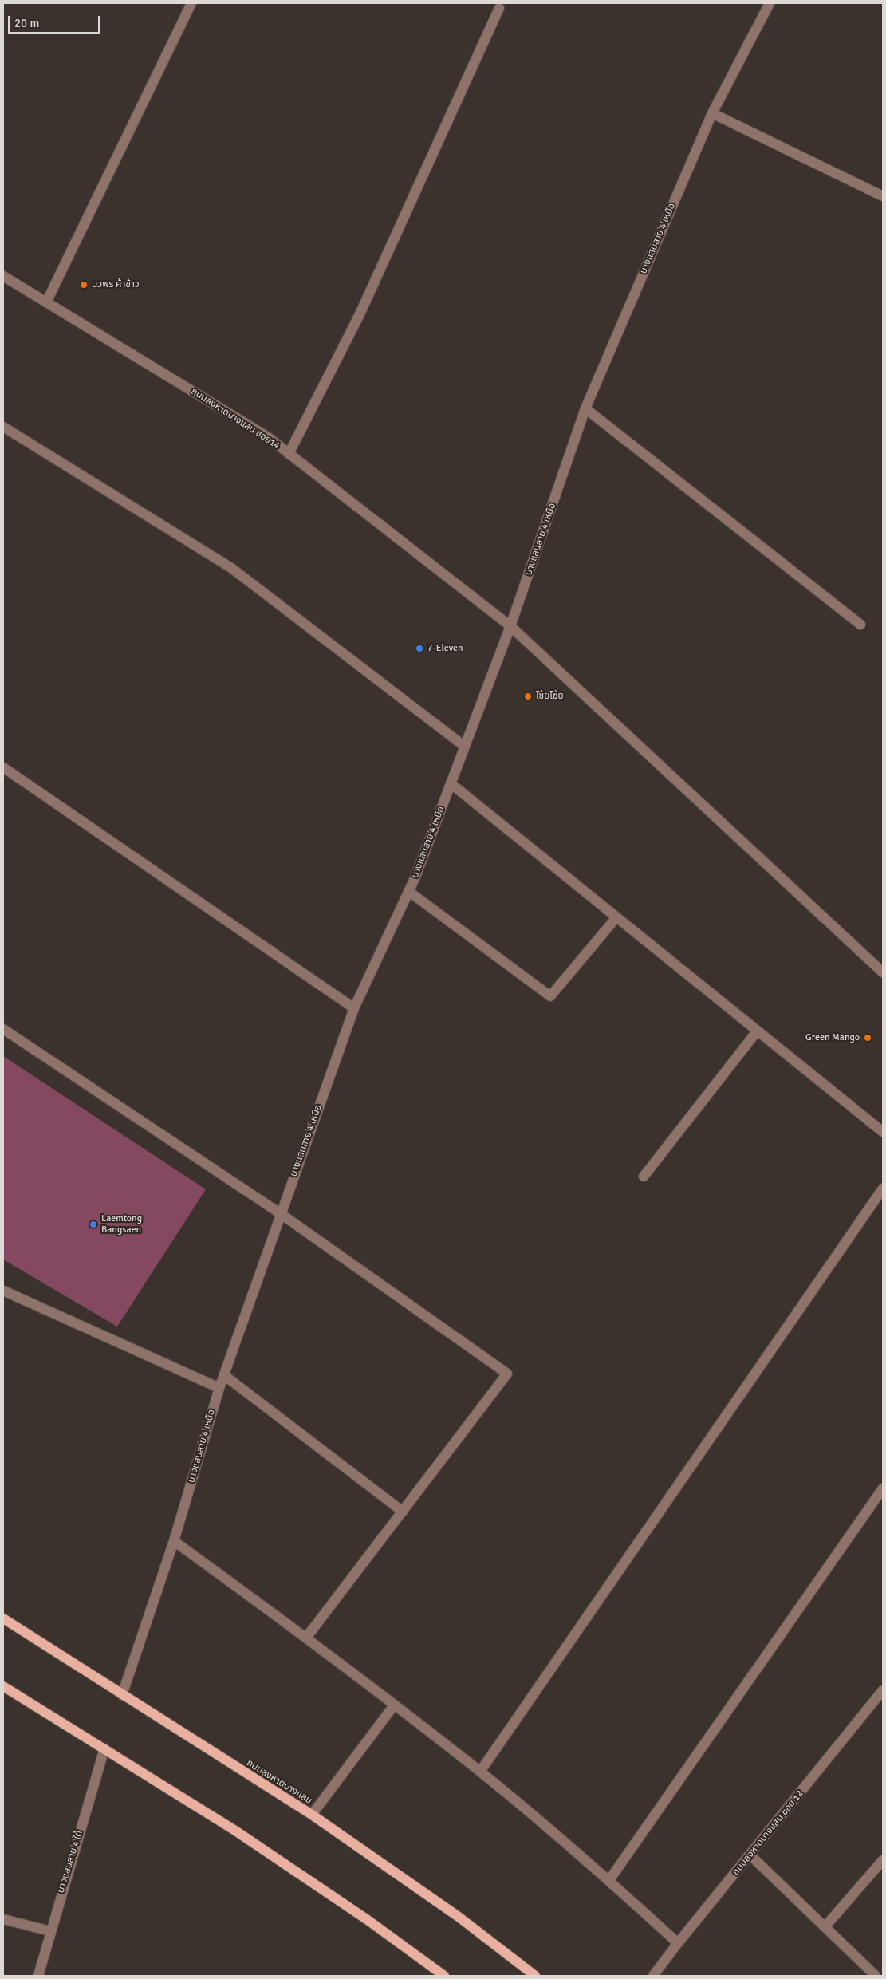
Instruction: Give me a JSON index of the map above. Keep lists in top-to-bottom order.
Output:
{
  "streets": {
    "main road": ["ถนนลงหาดบางแสน"],
    "street": [
      "บางแสนสาย 4 เหนือ",
      "ถนนลงหาดบางแสน ซอย14",
      "ถนนลงหาดบางแสน ซอย 12",
      "บางแสนสาย 4 ใต้"
    ]
  },
  "crossings": [
    ["บางแสนสาย 4 เหนือ", "ถนนลงหาดบางแสน ซอย14"],
    ["บางแสนสาย 4 เหนือ", "ถนนลงหาดบางแสน"]
  ],
  "places": [
    "นวพร ค้าข้าว",
    "7-Eleven",
    "โซ้ยโซ้ย",
    "Green Mango",
    "Laemtong Bangsaen"
  ],
  "scale_bar": "20 m"
}
